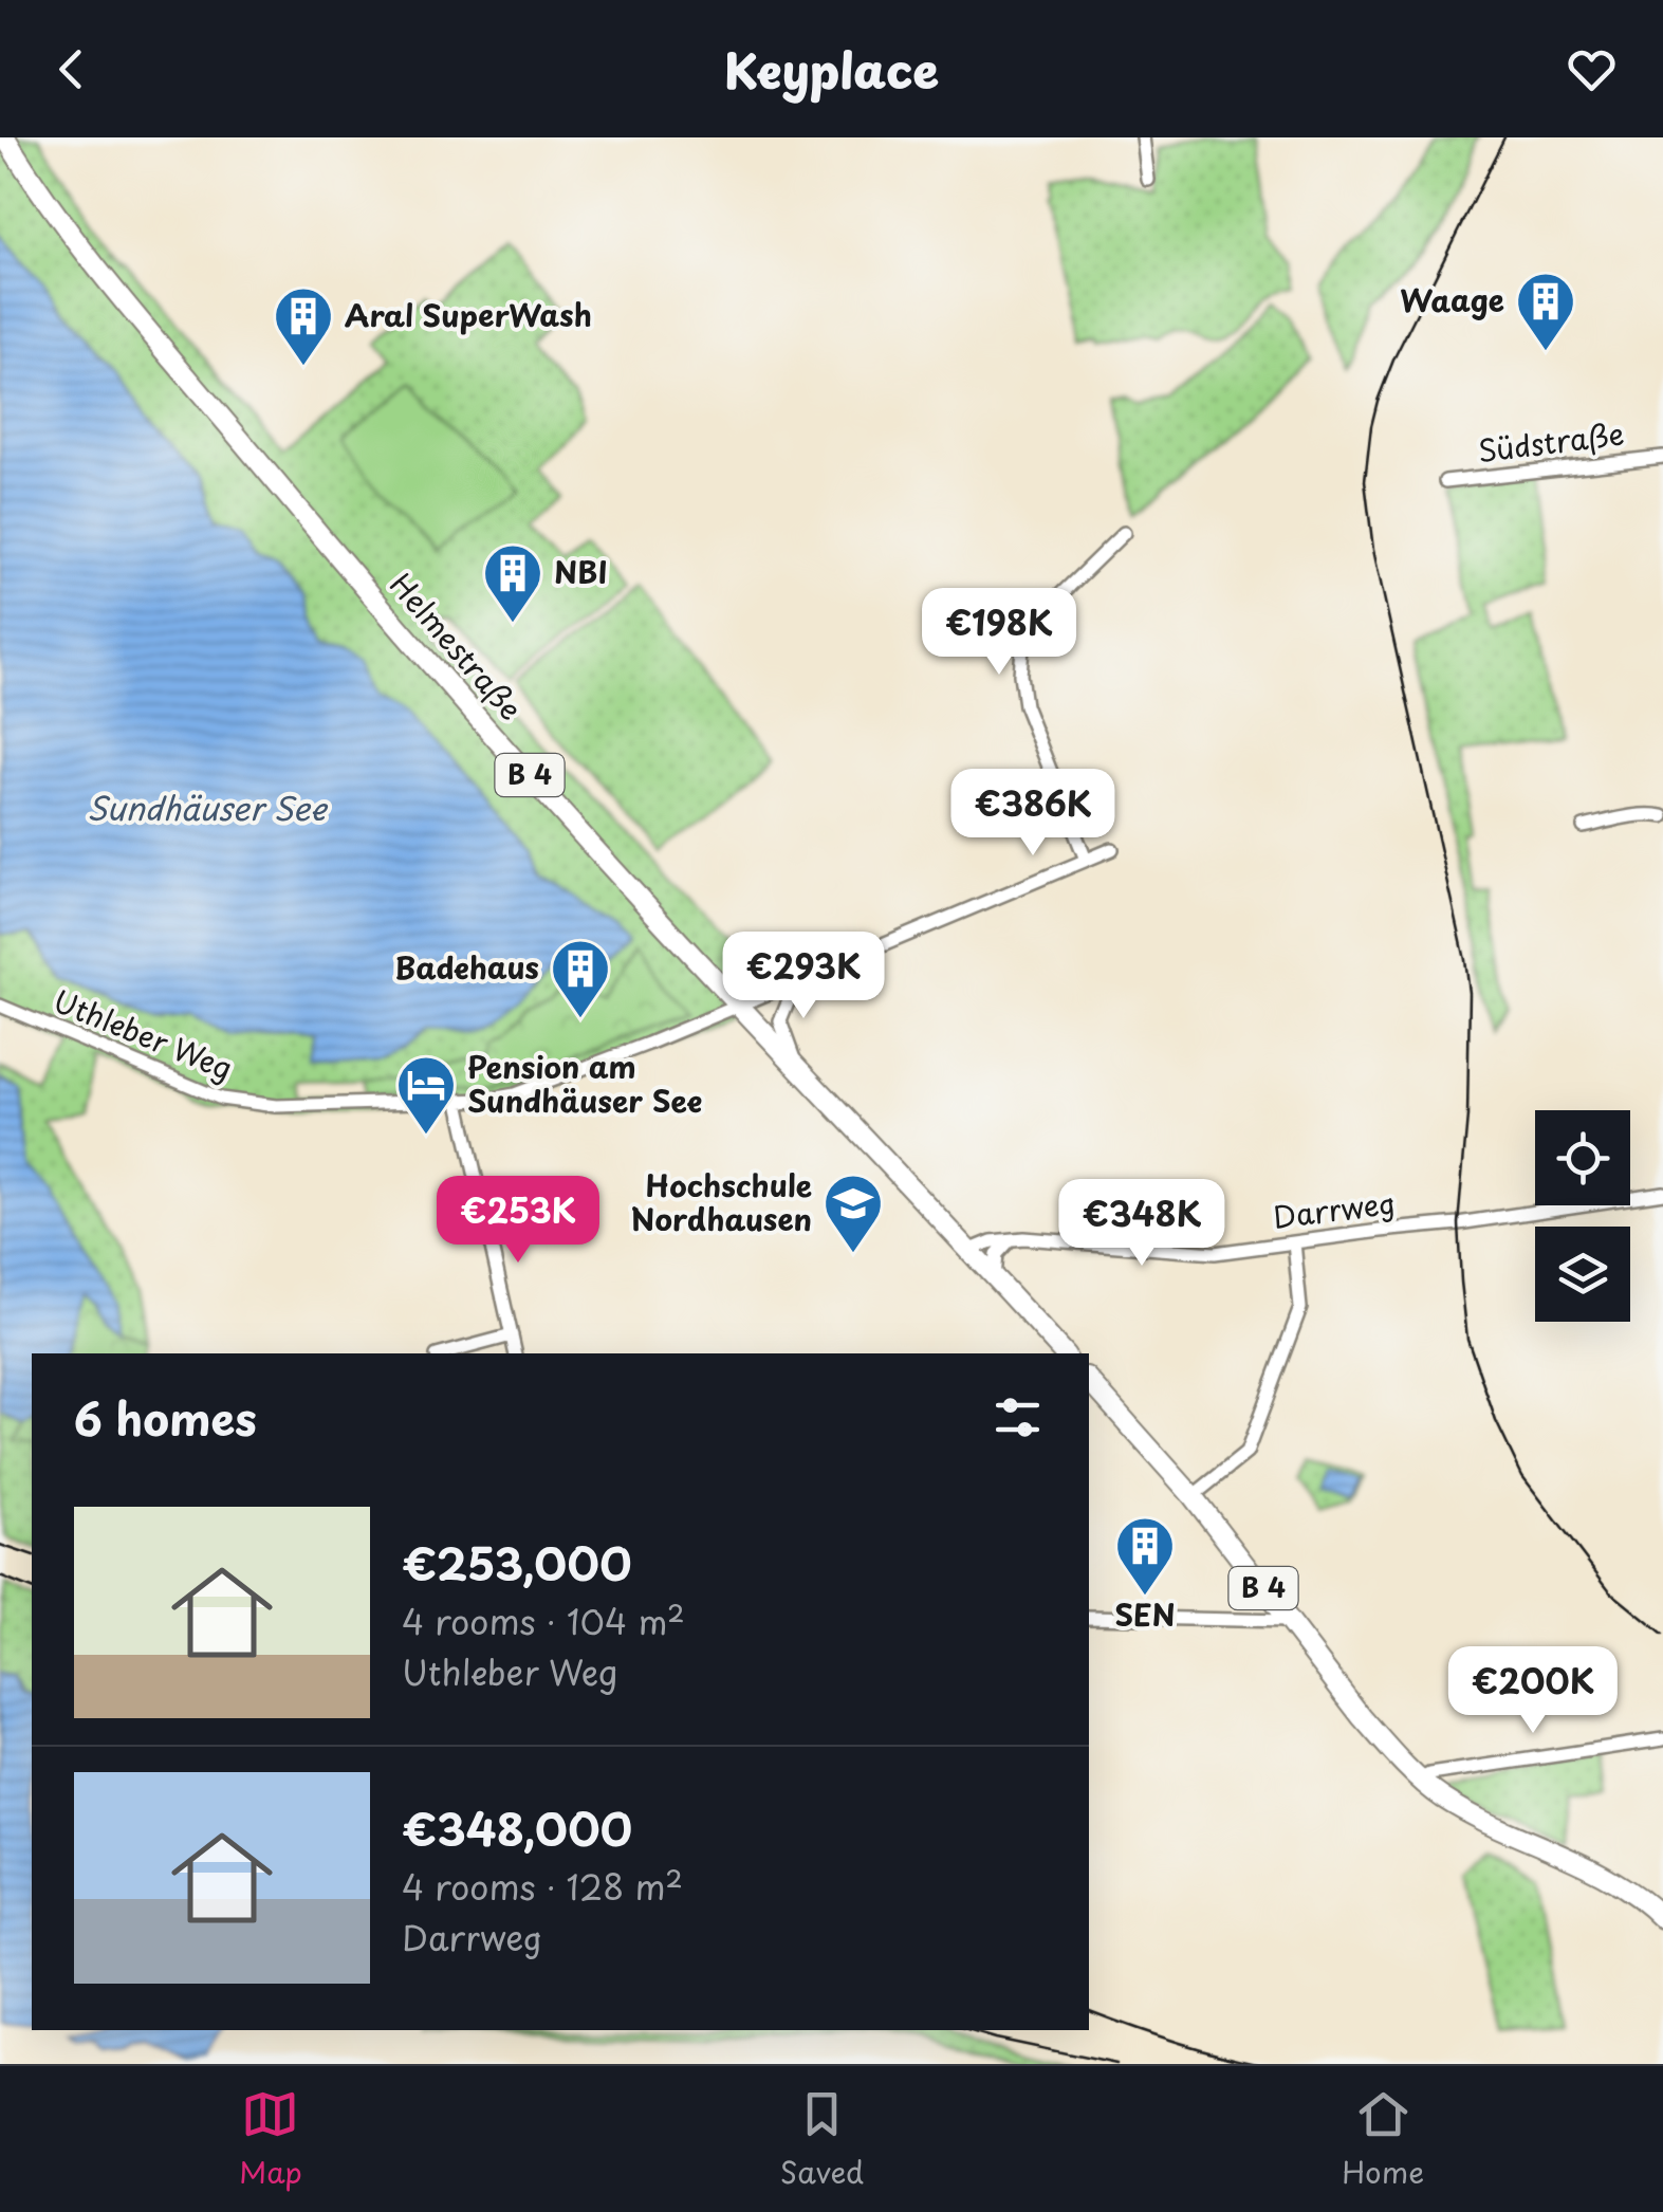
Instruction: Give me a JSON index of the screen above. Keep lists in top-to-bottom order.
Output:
{
  "streets": {
    "main road": ["Helmestraße", "B 4"],
    "street": ["Südstraße", "Uthleber Weg", "Darrweg"]
  },
  "crossings": [
    ["Helmestraße", "Uthleber Weg"],
    ["Helmestraße", "Darrweg"]
  ],
  "water": ["Sundhäuser See"],
  "places": {
    "building": [
      "Waage",
      "Aral SuperWash",
      "NBI",
      "Badehaus",
      "SEN"
    ],
    "hotel": ["Pension am Sundhäuser See"],
    "school or university": ["Hochschule Nordhausen"]
  },
  "page": {
    "header": "Keyplace",
    "price": [
      "€198K",
      "€386K",
      "€293K",
      "€253K",
      "€348K",
      "€200K"
    ],
    "heading": "6 homes",
    "list": [
      {
        "name": "€253,000",
        "note": "4 rooms · 104 m² · Uthleber Weg"
      },
      {
        "name": "€348,000",
        "note": "4 rooms · 128 m² · Darrweg"
      }
    ],
    "tabs": ["Map", "Saved", "Home"]
  }
}
